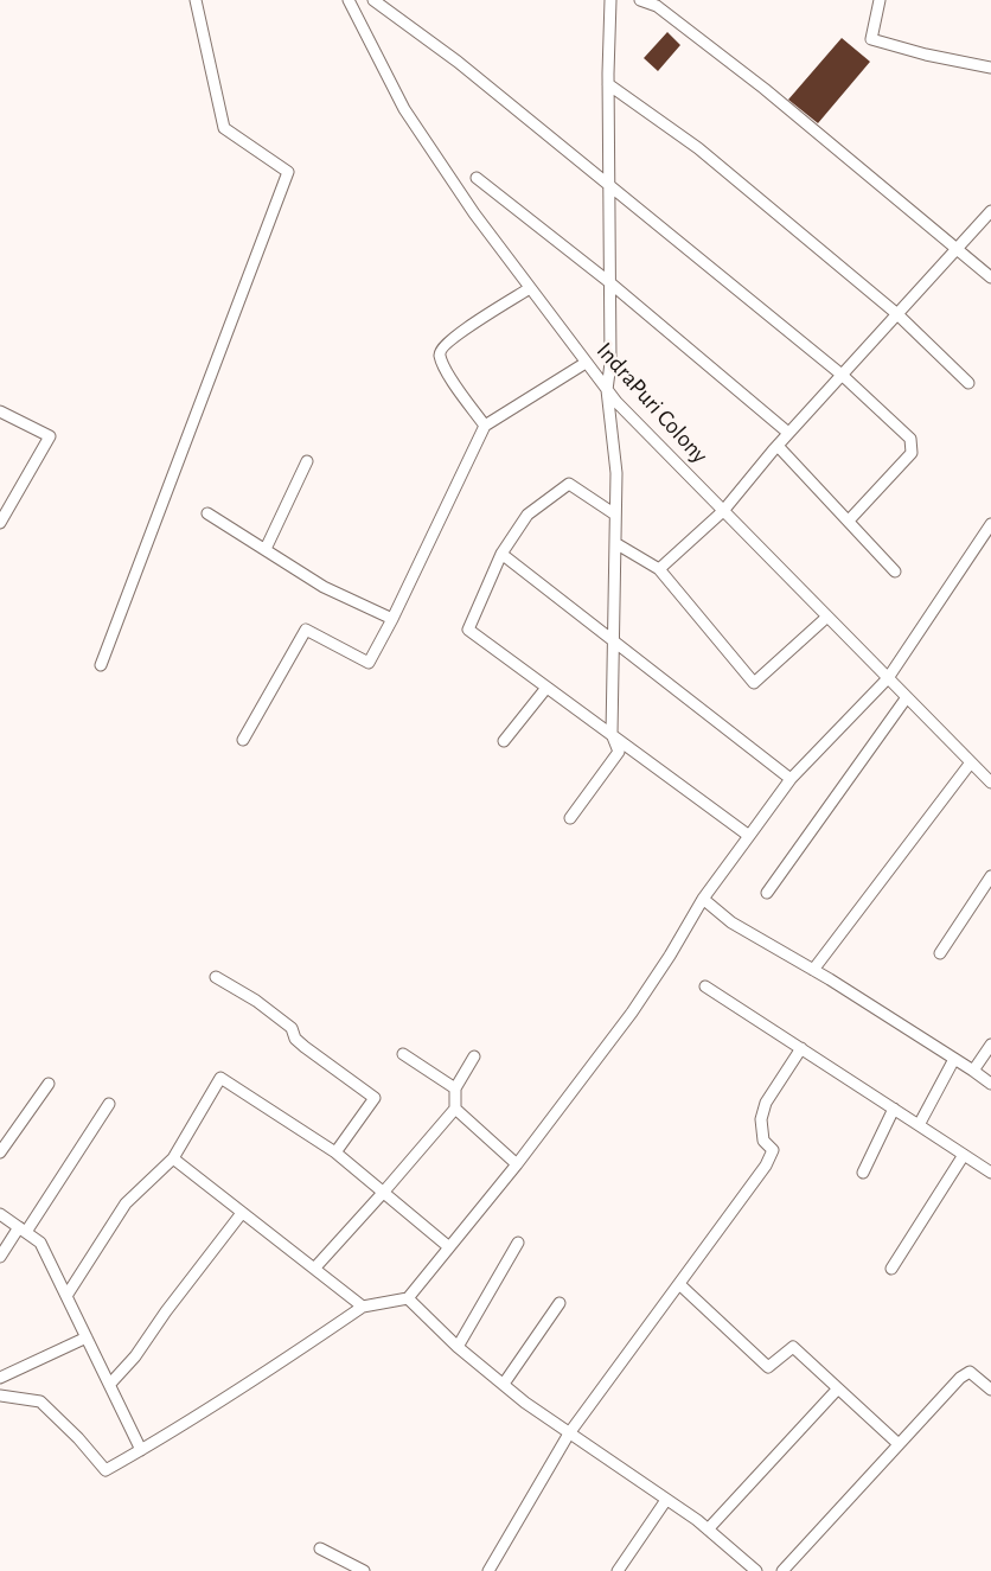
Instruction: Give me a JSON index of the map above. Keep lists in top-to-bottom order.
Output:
{
  "streets": {
    "street": ["IndraPuri Colony"]
  }
}
